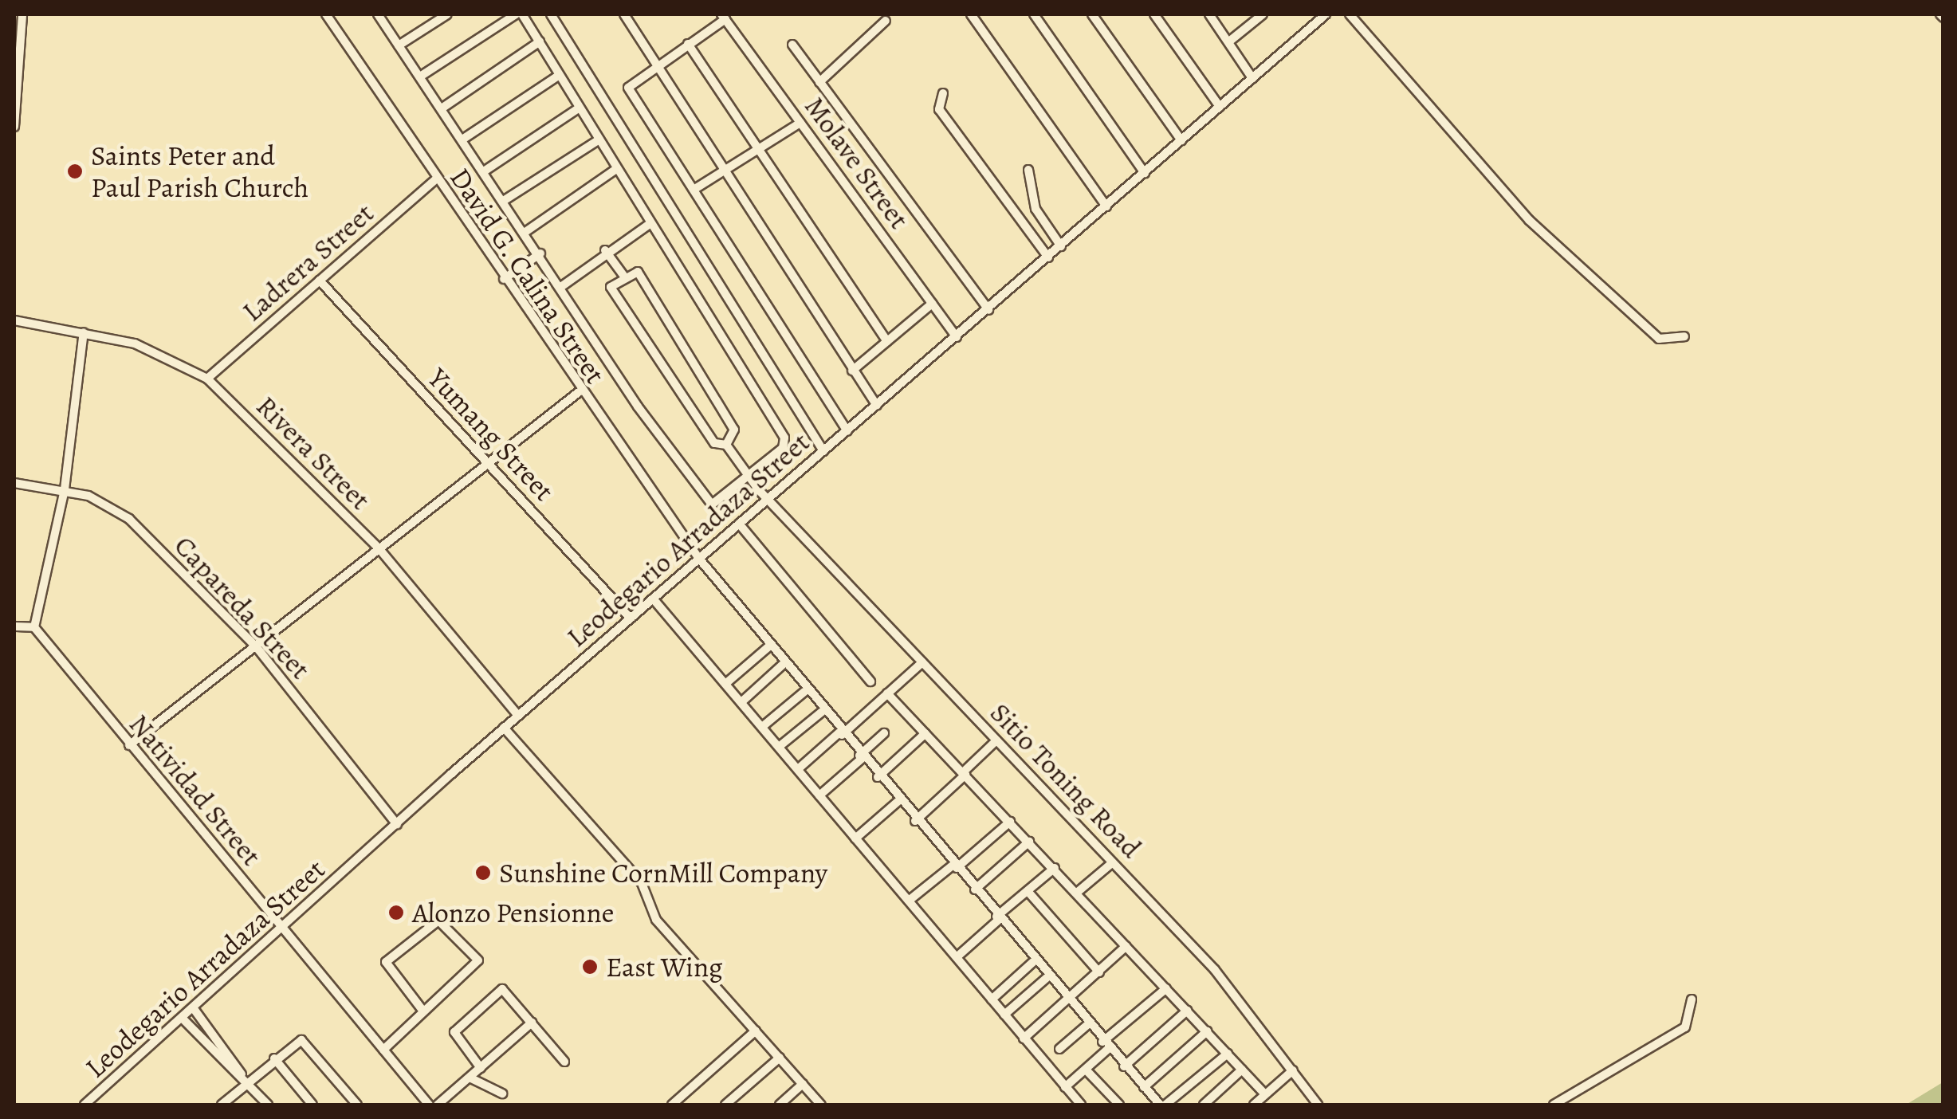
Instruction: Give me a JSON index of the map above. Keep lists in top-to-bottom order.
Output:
{
  "streets": {
    "street": [
      "Molave Street",
      "Ladrera Street",
      "David G. Calina Street",
      "Yumang Street",
      "Rivera Street",
      "Leodegario Arradaza Street",
      "Capareda Street",
      "Sitio Toning Road",
      "Natividad Street"
    ]
  },
  "crossings": [
    ["Molave Street", "Leodegario Arradaza Street"],
    ["Ladrera Street", "David G. Calina Street"],
    ["Ladrera Street", "Yumang Street"],
    ["Ladrera Street", "Rivera Street"],
    ["David G. Calina Street", "Leodegario Arradaza Street"],
    ["Yumang Street", "Leodegario Arradaza Street"],
    ["Rivera Street", "Leodegario Arradaza Street"],
    ["Leodegario Arradaza Street", "Capareda Street"],
    ["Leodegario Arradaza Street", "Sitio Toning Road"],
    ["Leodegario Arradaza Street", "Natividad Street"]
  ],
  "places": [
    "Saints Peter and Paul Parish Church",
    "Sunshine CornMill Company",
    "Alonzo Pensionne",
    "East Wing"
  ]
}
